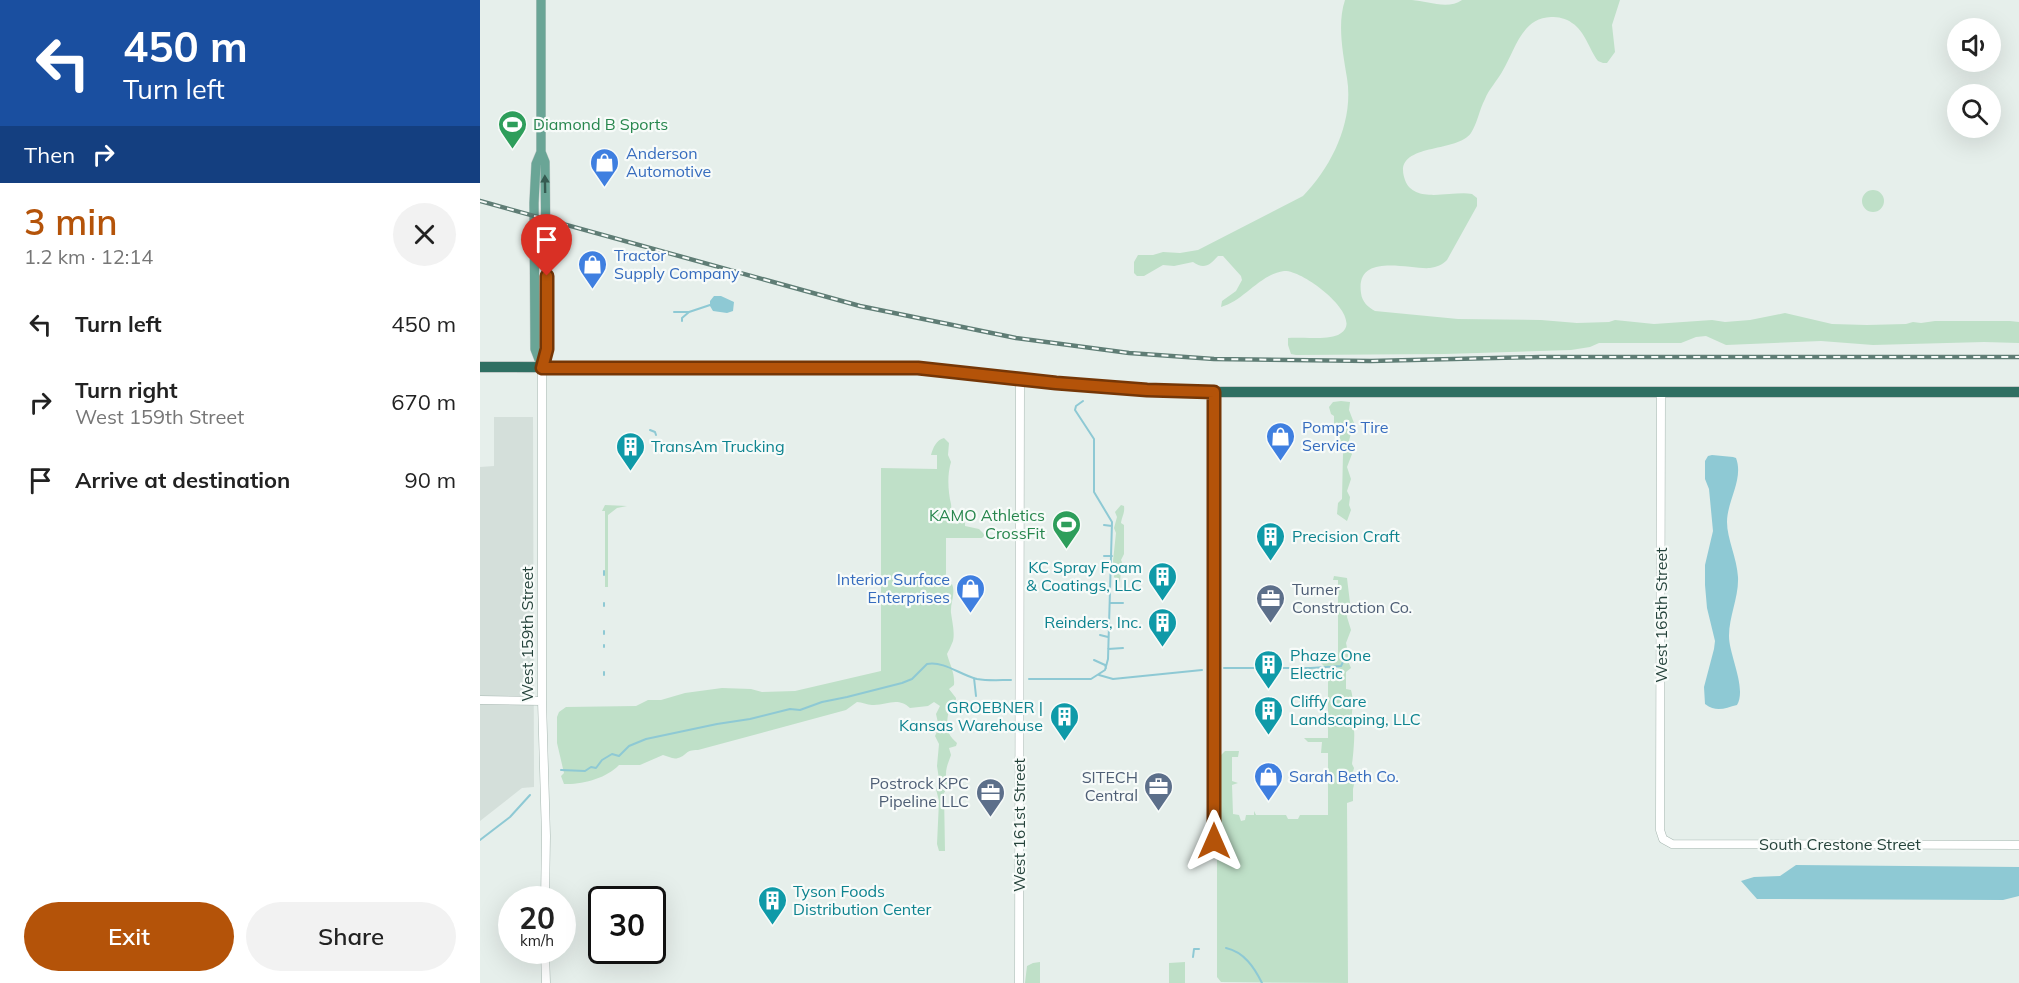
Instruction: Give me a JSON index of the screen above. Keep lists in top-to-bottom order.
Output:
{
  "streets": {
    "main road": ["West 159th Street"],
    "street": ["West 165th Street", "West 161st Street", "South Crestone Street"]
  },
  "crossings": [
    ["West 165th Street", "South Crestone Street"]
  ],
  "places": {
    "sports": ["Diamond B Sports", "KAMO Athletics CrossFit"],
    "shop": [
      "Anderson Automotive",
      "Tractor Supply Company",
      "Pomp's Tire Service",
      "Interior Surface Enterprises",
      "Sarah Beth Co."
    ],
    "building": [
      "TransAm Trucking",
      "Precision Craft",
      "KC Spray Foam & Coatings, LLC",
      "Reinders, Inc.",
      "Phaze One Electric",
      "Cliffy Care Landscaping, LLC",
      "GROEBNER | Kansas Warehouse",
      "Tyson Foods Distribution Center"
    ],
    "office": ["Turner Construction Co.", "SITECH Central", "Postrock KPC Pipeline LLC"]
  },
  "page": {
    "turn": ["450 m", "Turn left"],
    "then": "Then",
    "heading": ["3 min", "1.2 km · 12:14"],
    "list": [
      {
        "name": "Turn left",
        "value": "450 m"
      },
      {
        "name": "Turn right",
        "note": "West 159th Street",
        "value": "670 m"
      },
      {
        "name": "Arrive at destination",
        "value": "90 m"
      }
    ],
    "speed": "20 km/h",
    "limit": "30",
    "buttons": ["Exit", "Share"]
  }
}
